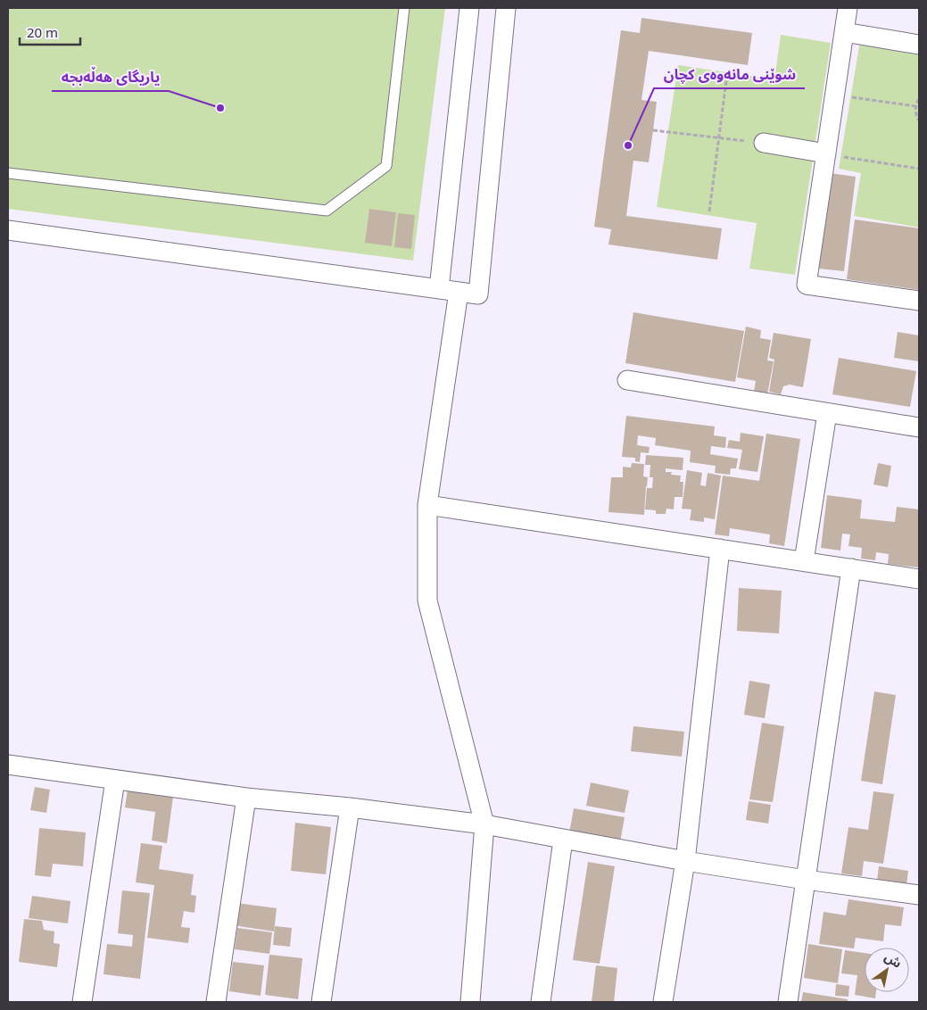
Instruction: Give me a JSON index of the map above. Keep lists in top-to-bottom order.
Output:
{
  "places": ["یاریگای هەڵەبجە", "شوێنی مانەوەی کچان"],
  "scale_bar": "20 m",
  "north": "top right"
}
